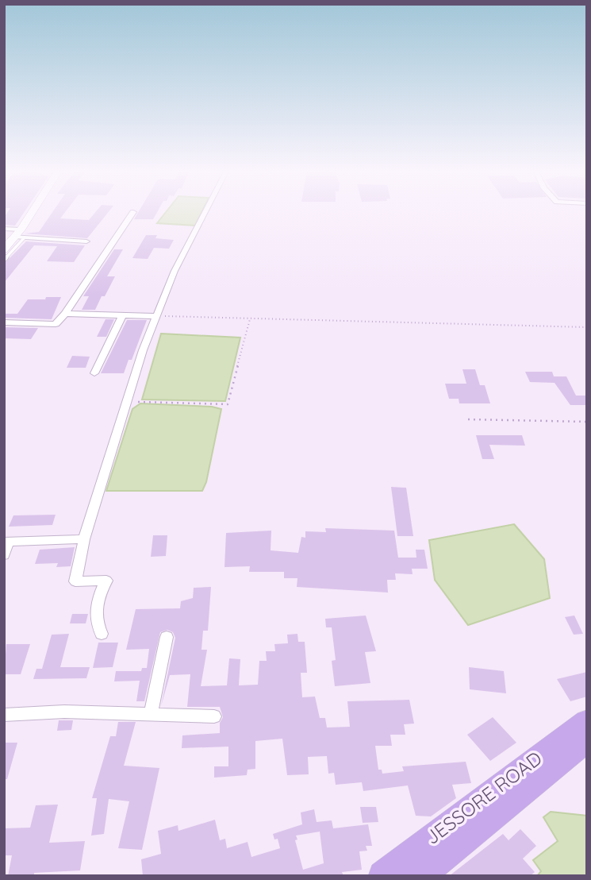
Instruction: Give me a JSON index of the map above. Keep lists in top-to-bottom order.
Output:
{
  "streets": {
    "highway": ["JESSORE ROAD"]
  }
}
